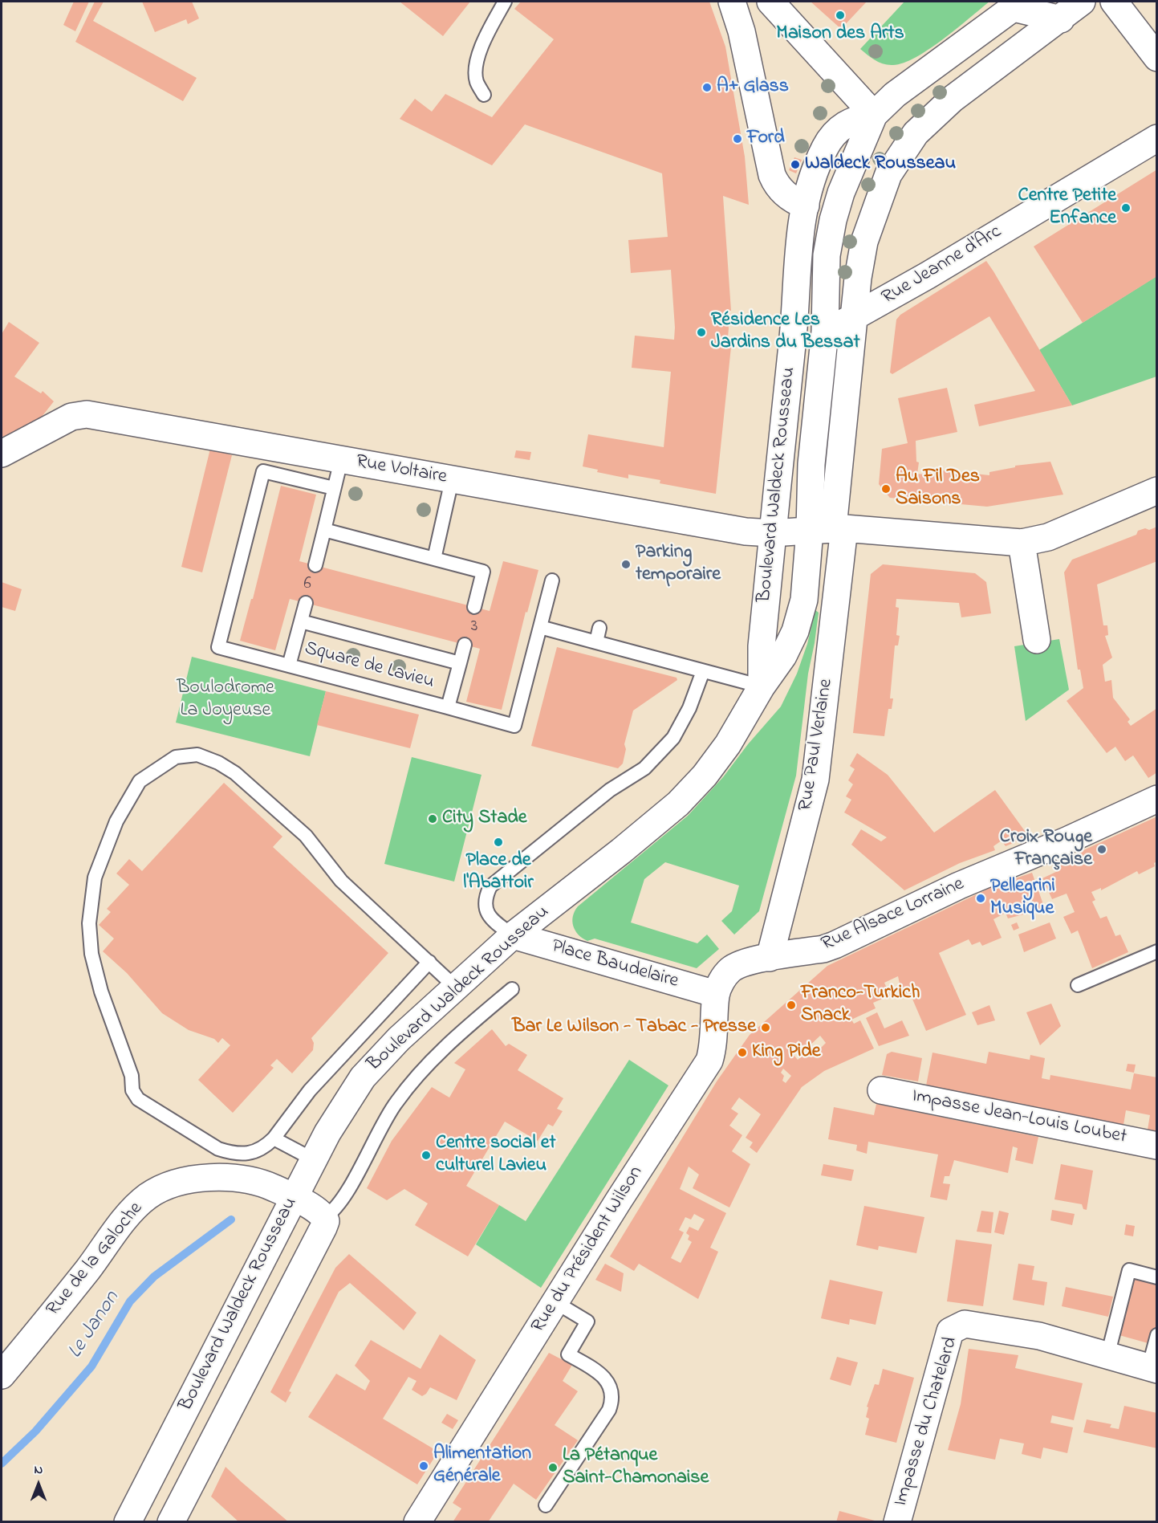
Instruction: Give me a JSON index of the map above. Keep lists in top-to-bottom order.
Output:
{
  "streets": {
    "street": [
      "Rue Jeanne d'Arc",
      "Rue Voltaire",
      "Boulevard Waldeck Rousseau",
      "Rue Paul Verlaine",
      "Rue Alsace Lorraine",
      "Place Baudelaire",
      "Impasse Jean-Louis Loubet",
      "Rue du Président Wilson",
      "Rue de la Galoche",
      "Impasse du Chatelard"
    ],
    "lane": ["Square de Lavieu"]
  },
  "crossings": [
    ["Rue Jeanne d'Arc", "Boulevard Waldeck Rousseau"],
    ["Rue Voltaire", "Boulevard Waldeck Rousseau"],
    ["Rue Voltaire", "Rue Paul Verlaine"],
    ["Boulevard Waldeck Rousseau", "Rue Paul Verlaine"],
    ["Boulevard Waldeck Rousseau", "Place Baudelaire"],
    ["Boulevard Waldeck Rousseau", "Rue de la Galoche"],
    ["Rue Paul Verlaine", "Rue Alsace Lorraine"],
    ["Rue Alsace Lorraine", "Rue du Président Wilson"],
    ["Place Baudelaire", "Rue du Président Wilson"]
  ],
  "water": ["Le Janon"],
  "parks": ["Boulodrome La Joyeuse"],
  "places": [
    "Maison des Arts",
    "A+ Glass",
    "Ford",
    "Waldeck Rousseau",
    "Centre Petite Enfance",
    "Résidence Les Jardins du Bessat",
    "Au Fil Des Saisons",
    "Parking temporaire",
    "City Stade",
    "Place de l'Abattoir",
    "Croix Rouge Française",
    "Pellegrini Musique",
    "Franco-Turkich Snack",
    "Bar Le Wilson - Tabac - Presse",
    "King Pide",
    "Centre social et culturel Lavieu",
    "Alimentation Générale",
    "La Pétanque Saint-Chamonaise"
  ],
  "house_numbers": ["6", "3"],
  "north": "top"
}
